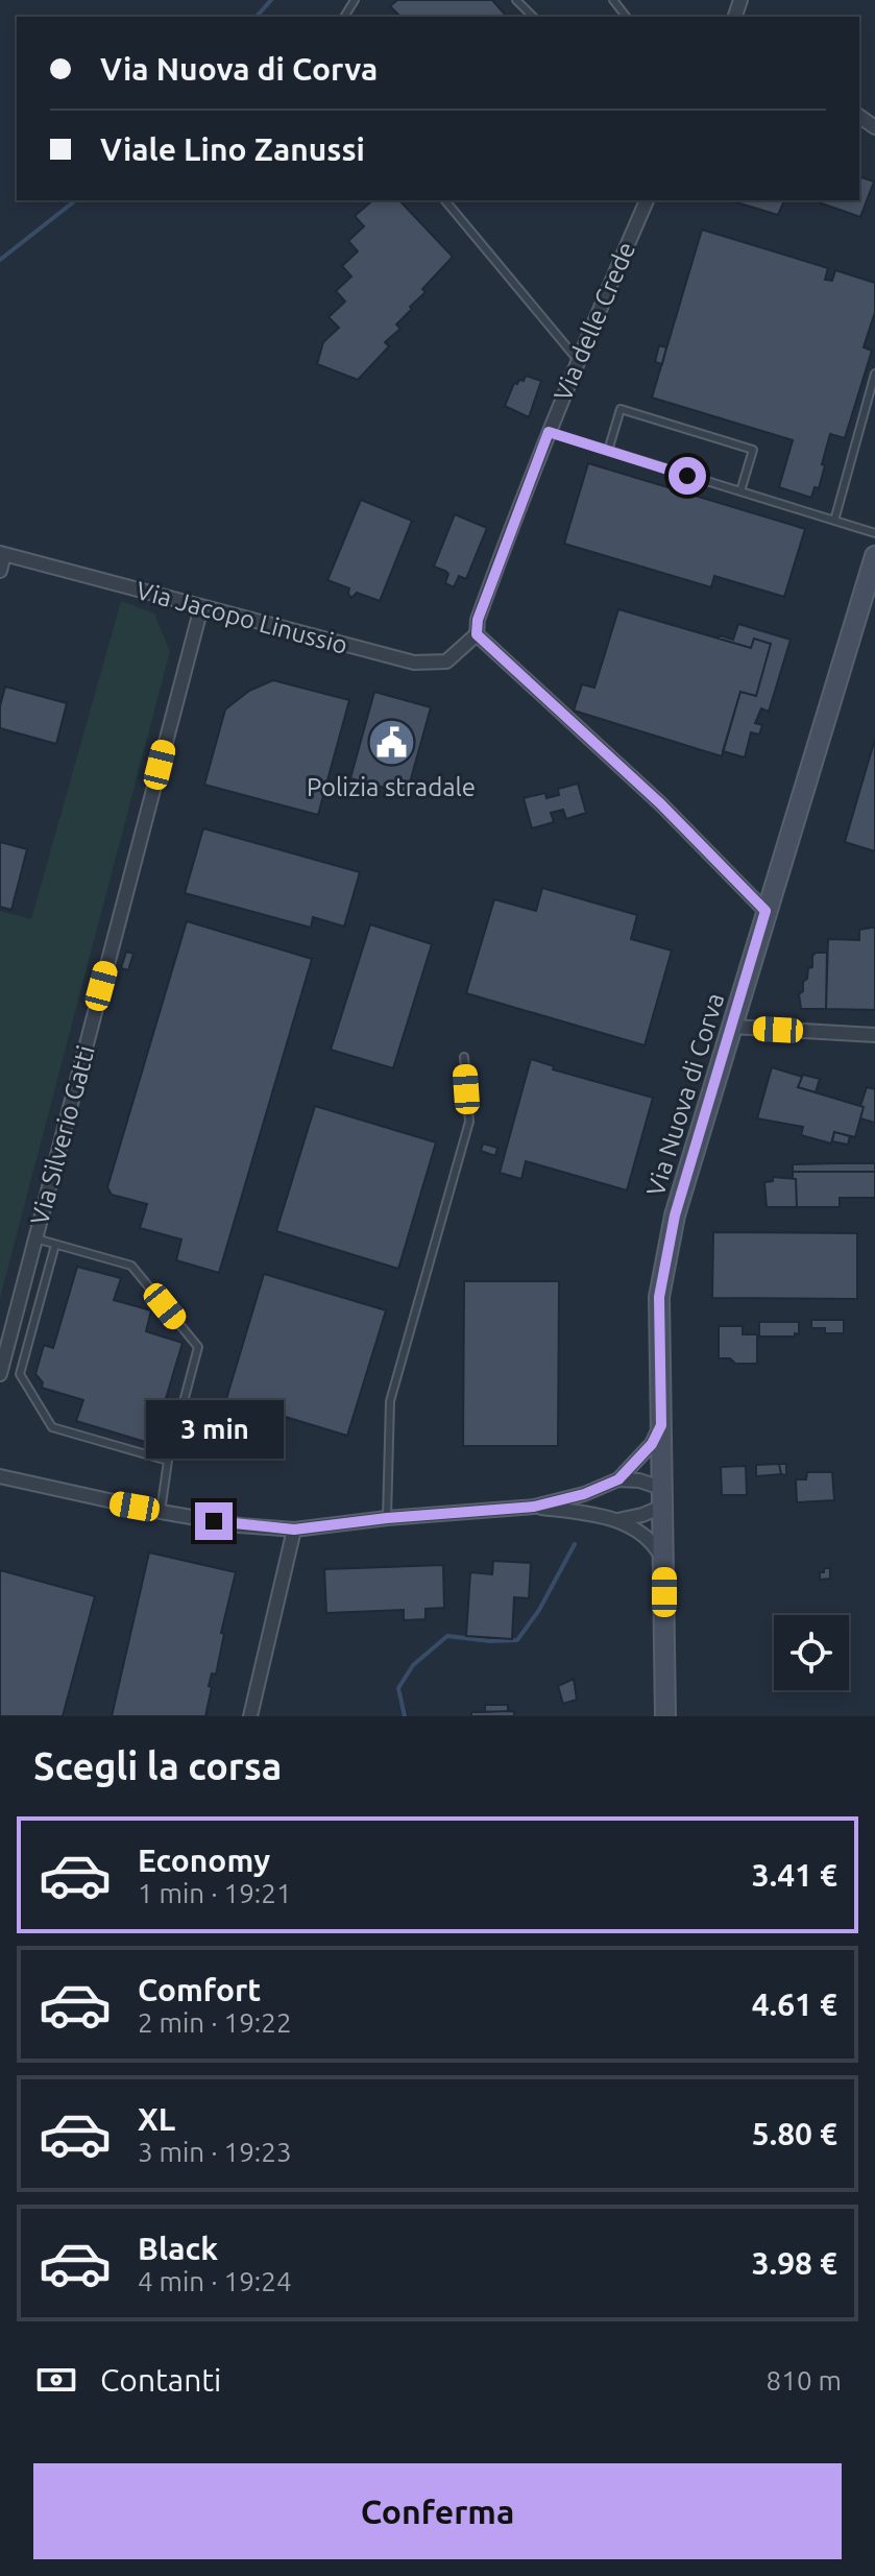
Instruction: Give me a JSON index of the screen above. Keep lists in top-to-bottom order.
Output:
{
  "streets": {
    "main road": ["Via Nuova di Corva"],
    "street": ["Via delle Crede", "Via Jacopo Linussio", "Via Silverio Gatti"]
  },
  "crossings": [
    ["Via delle Crede", "Via Jacopo Linussio"],
    ["Via Jacopo Linussio", "Via Silverio Gatti"]
  ],
  "places": {
    "public building": ["Polizia stradale"]
  },
  "page": {
    "banner": ["Via Nuova di Corva", "Viale Lino Zanussi"],
    "bubble": "3 min",
    "heading": "Scegli la corsa",
    "list": [
      {
        "name": "Economy",
        "note": "1 min · 19:21",
        "value": "3.41 €"
      },
      {
        "name": "Comfort",
        "note": "2 min · 19:22",
        "value": "4.61 €"
      },
      {
        "name": "XL",
        "note": "3 min · 19:23",
        "value": "5.80 €"
      },
      {
        "name": "Black",
        "note": "4 min · 19:24",
        "value": "3.98 €"
      }
    ],
    "pay": ["Contanti", "810 m"],
    "buttons": "Conferma"
  }
}
